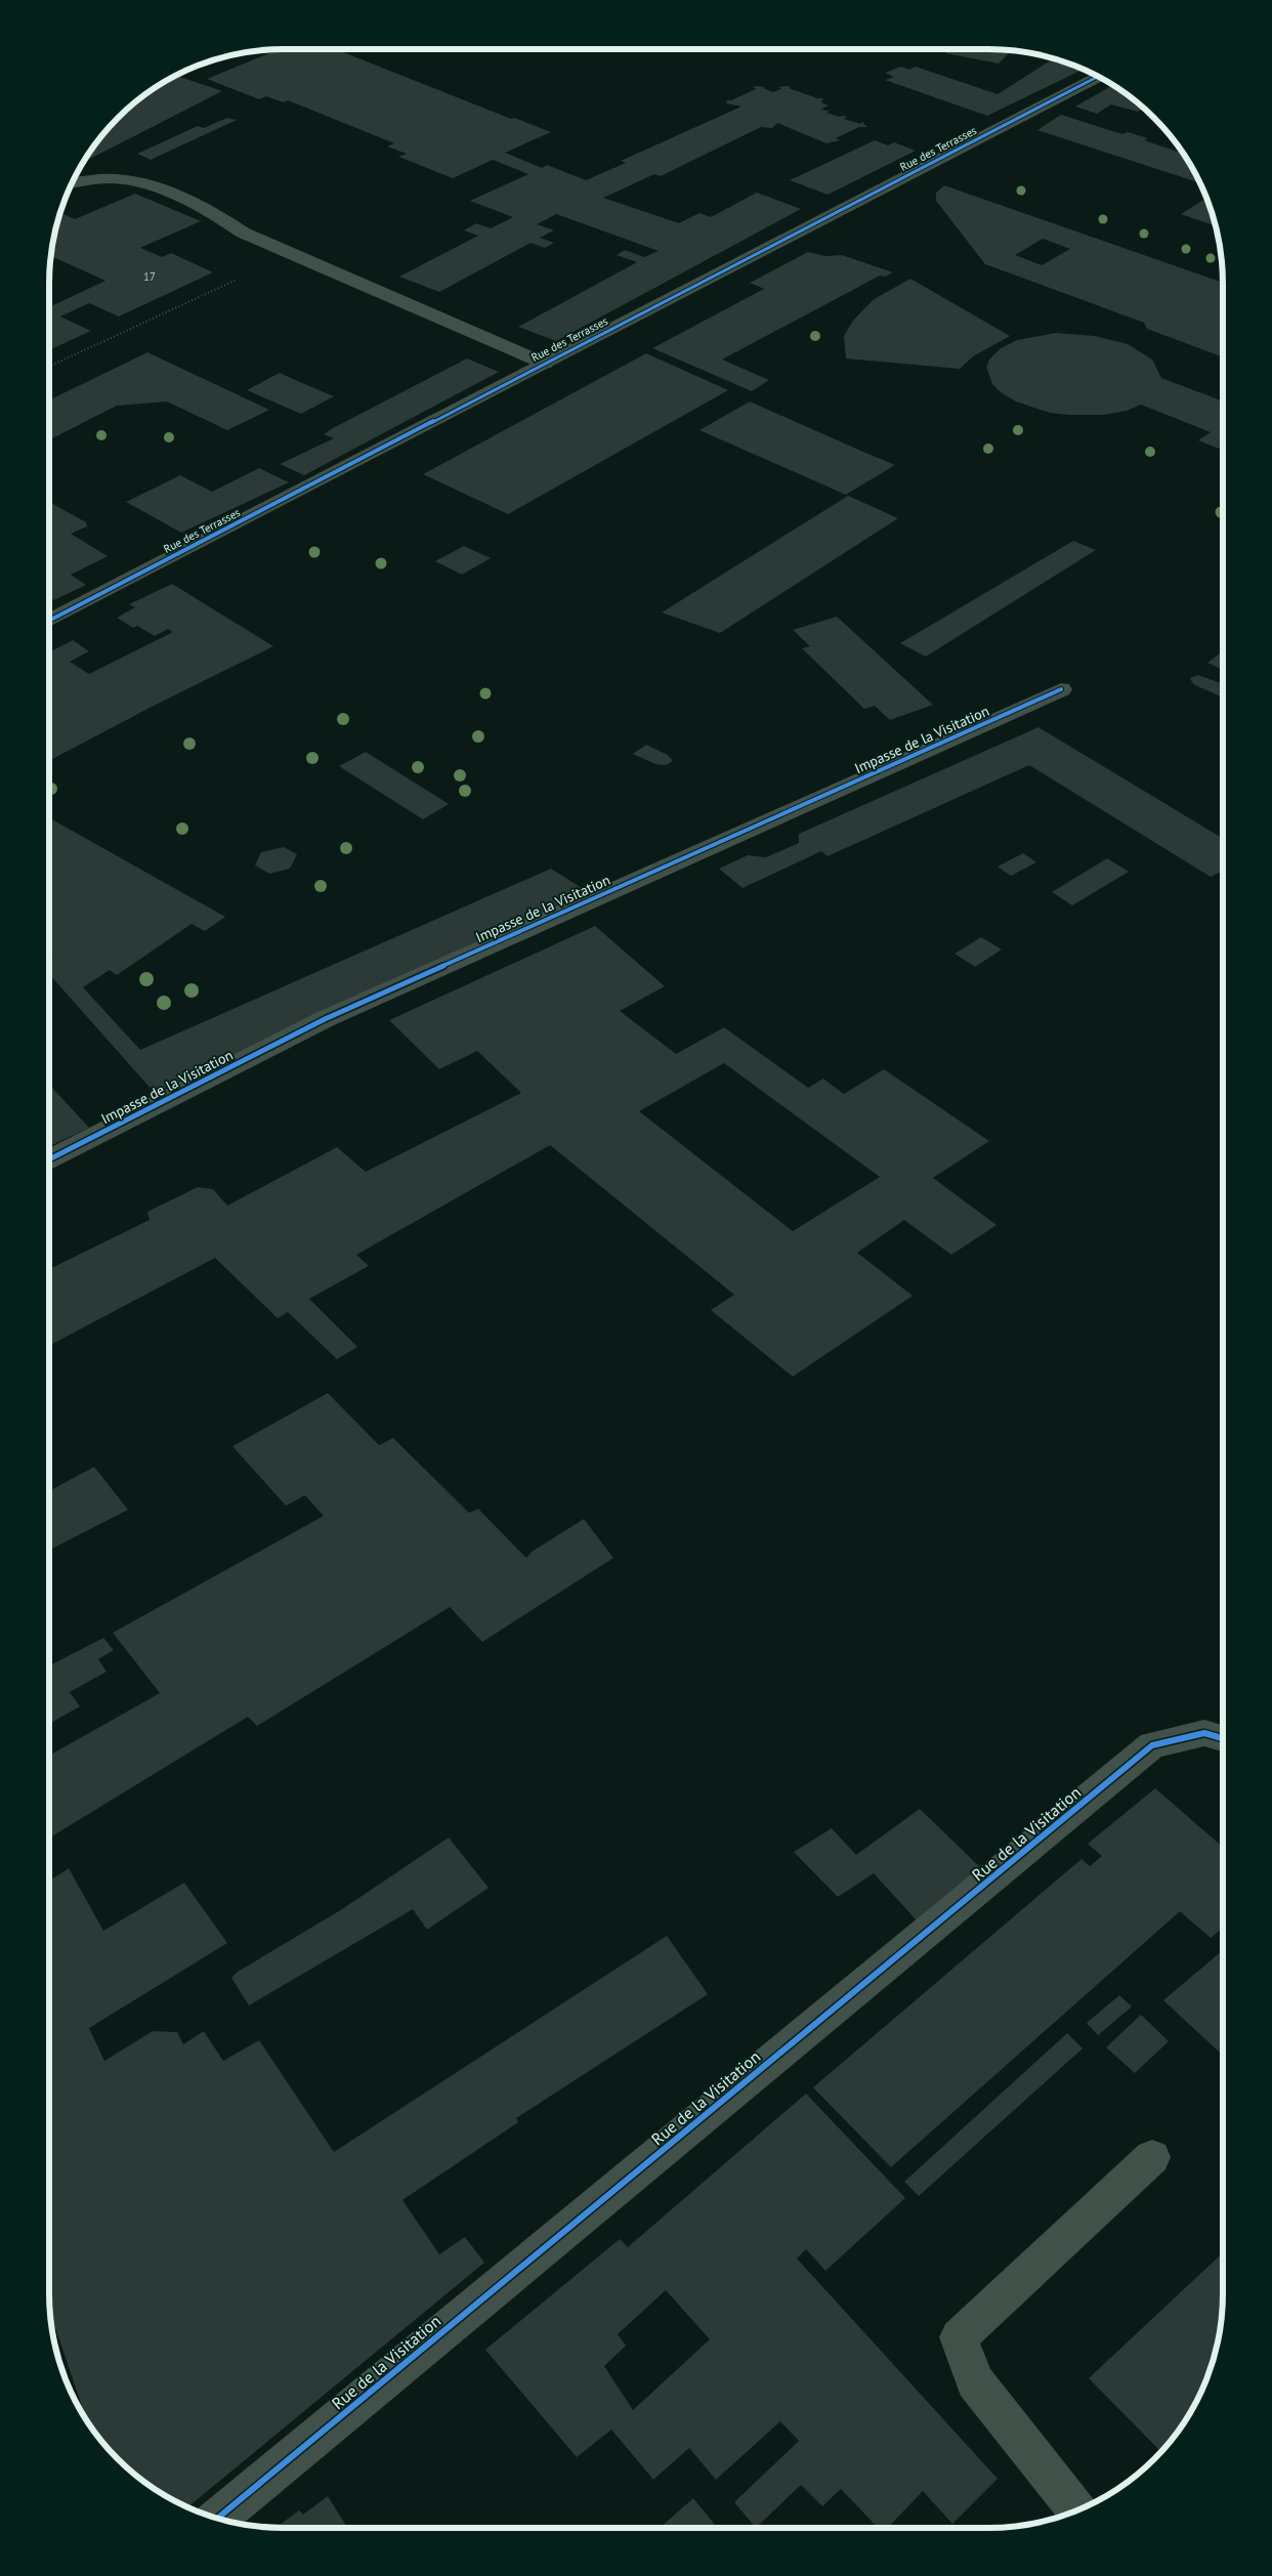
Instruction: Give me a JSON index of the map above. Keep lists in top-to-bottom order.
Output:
{
  "streets": {
    "street": ["Rue des Terrasses", "Impasse de la Visitation", "Rue de la Visitation"]
  },
  "house_numbers": ["17"]
}
